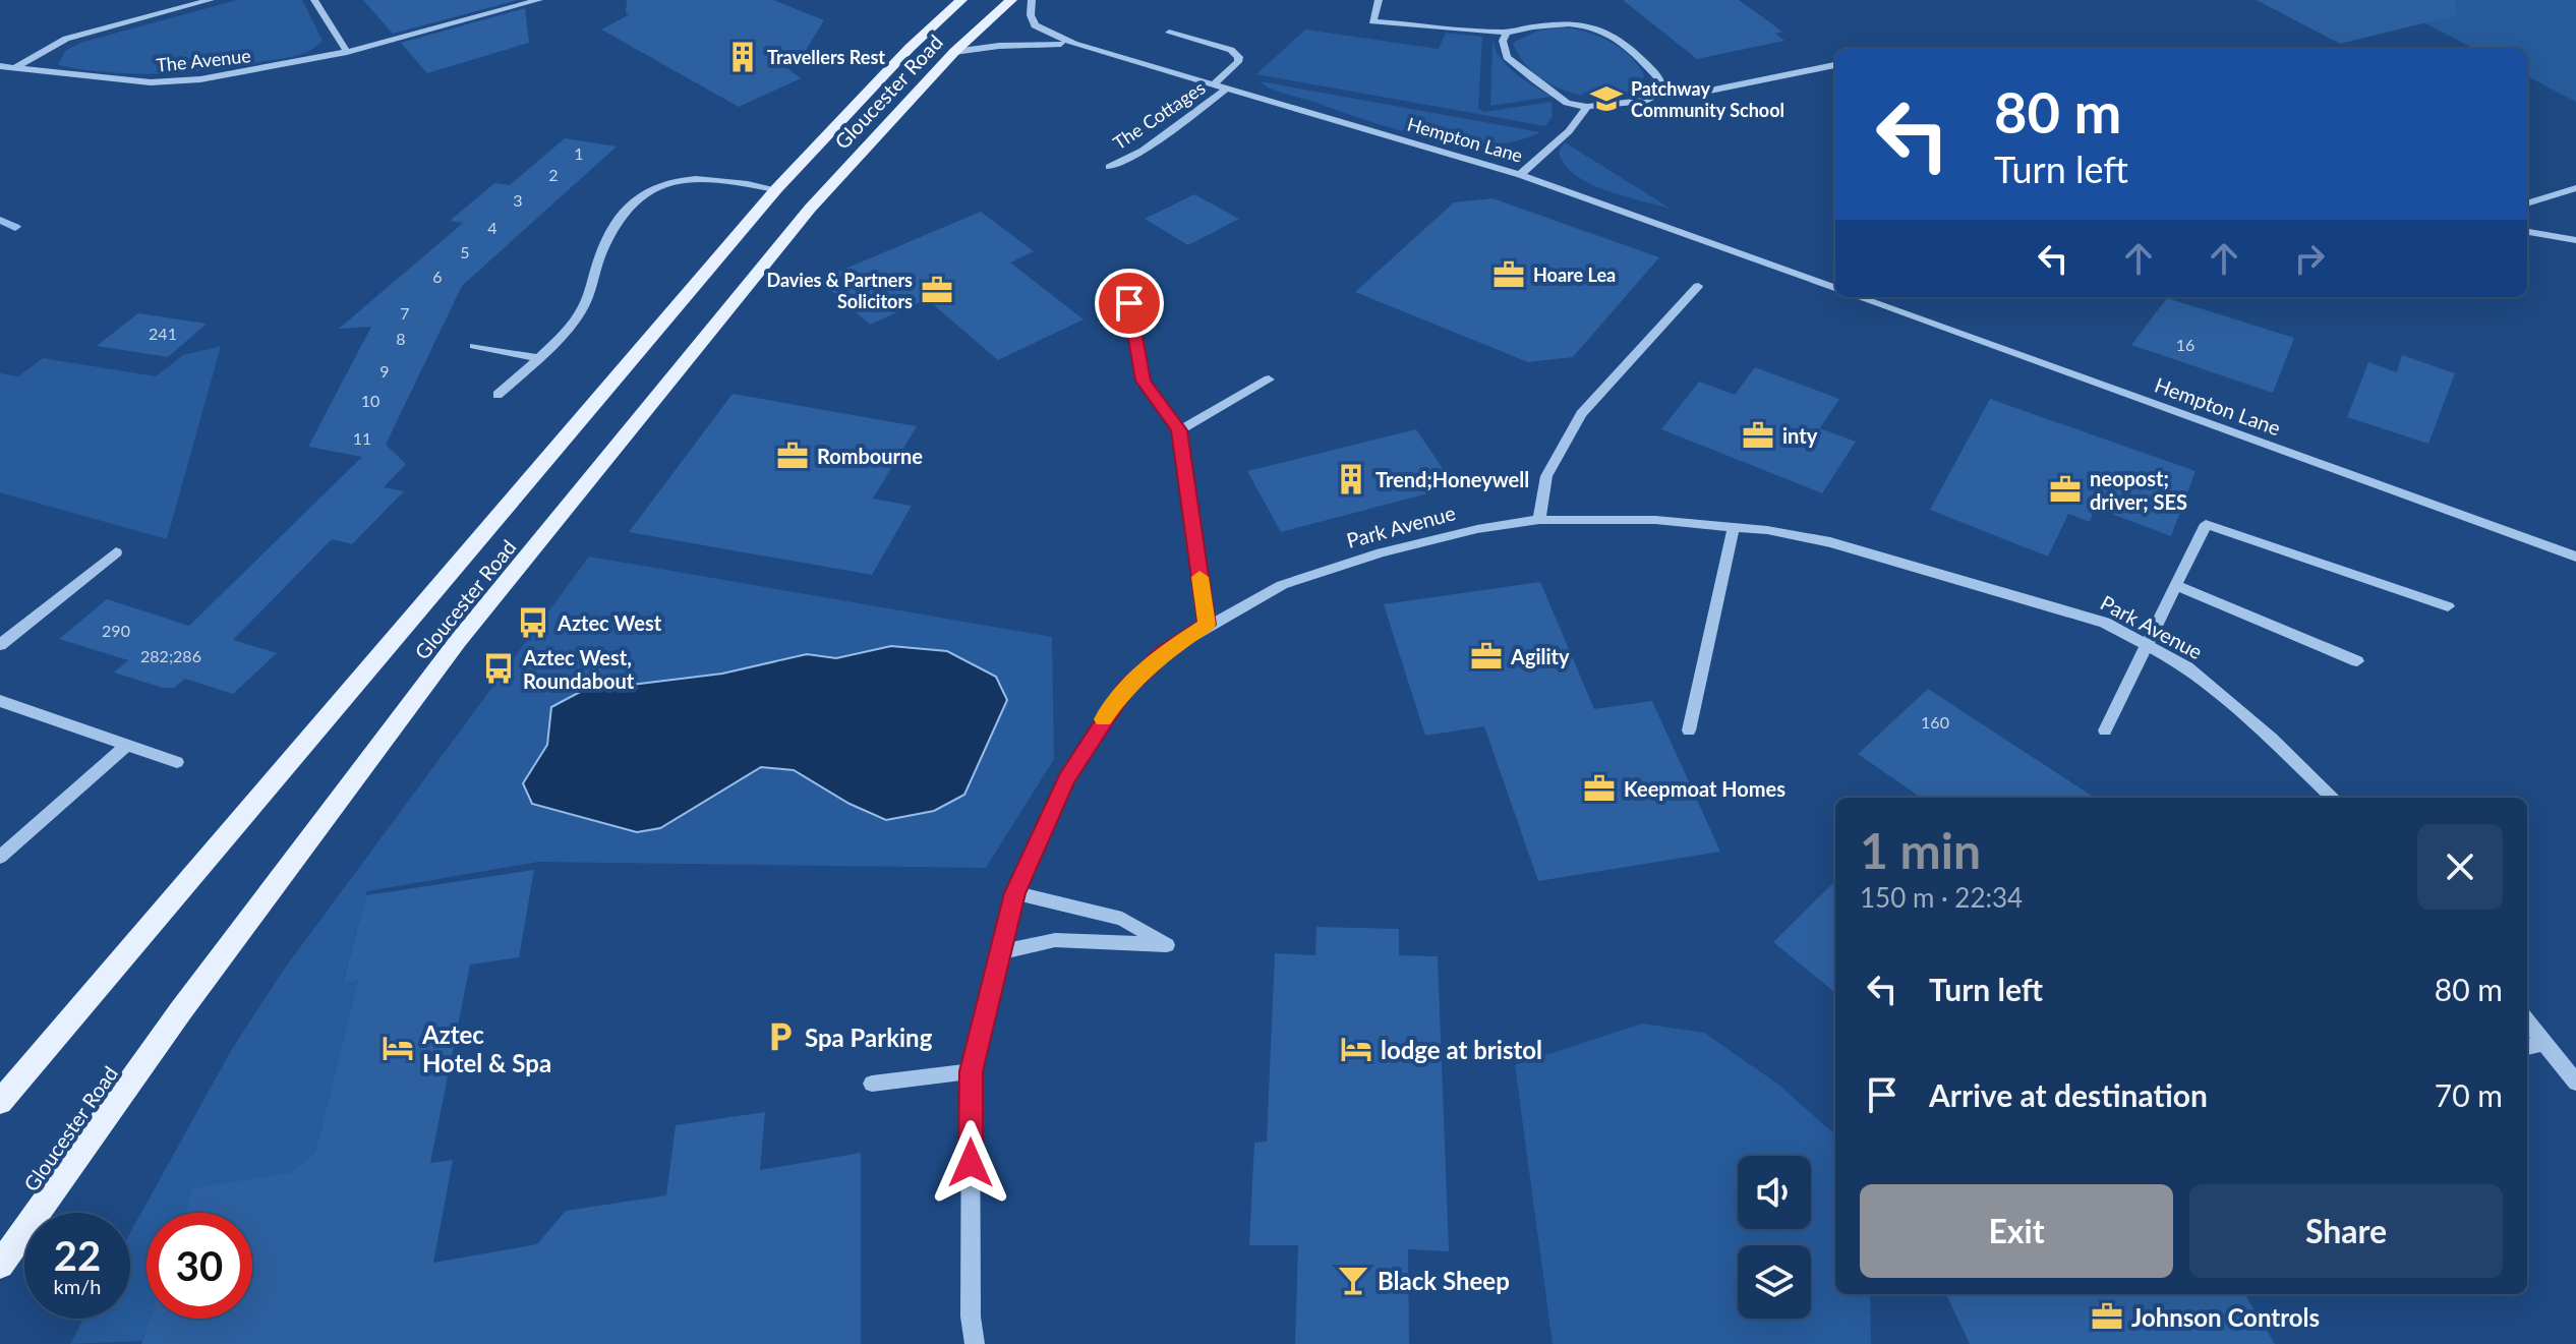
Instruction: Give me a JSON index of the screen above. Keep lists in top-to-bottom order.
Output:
{
  "streets": {
    "main road": ["Gloucester Road"],
    "street": [
      "The Avenue",
      "The Cottages",
      "Hempton Lane",
      "Park Avenue"
    ]
  },
  "crossings": [
    ["Gloucester Road", "Hempton Lane"],
    ["The Cottages", "Hempton Lane"]
  ],
  "places": {
    "building": ["Travellers Rest", "Trend;Honeywell"],
    "school or university": ["Patchway Community School"],
    "office": [
      "Hoare Lea",
      "Davies & Partners Solicitors",
      "inty",
      "Rombourne",
      "neopost; driver; SES",
      "Agility",
      "Keepmoat Homes",
      "Johnson Controls"
    ],
    "bus stop": ["Aztec West", "Aztec West, Roundabout"],
    "parking": ["Spa Parking"],
    "hotel": ["Aztec Hotel & Spa", "lodge at bristol"],
    "bar": ["Black Sheep"]
  },
  "house_numbers": [
    "1",
    "2",
    "3",
    "4",
    "5",
    "6",
    "7",
    "241",
    "8",
    "16",
    "9",
    "10",
    "11",
    "290",
    "282;286",
    "160"
  ],
  "page": {
    "turn": ["80 m", "Turn left"],
    "heading": ["1 min", "150 m · 22:34"],
    "list": [
      {
        "name": "Turn left",
        "value": "80 m"
      },
      {
        "name": "Arrive at destination",
        "value": "70 m"
      }
    ],
    "buttons": ["Exit", "Share"],
    "speed": "22 km/h",
    "limit": "30"
  }
}
